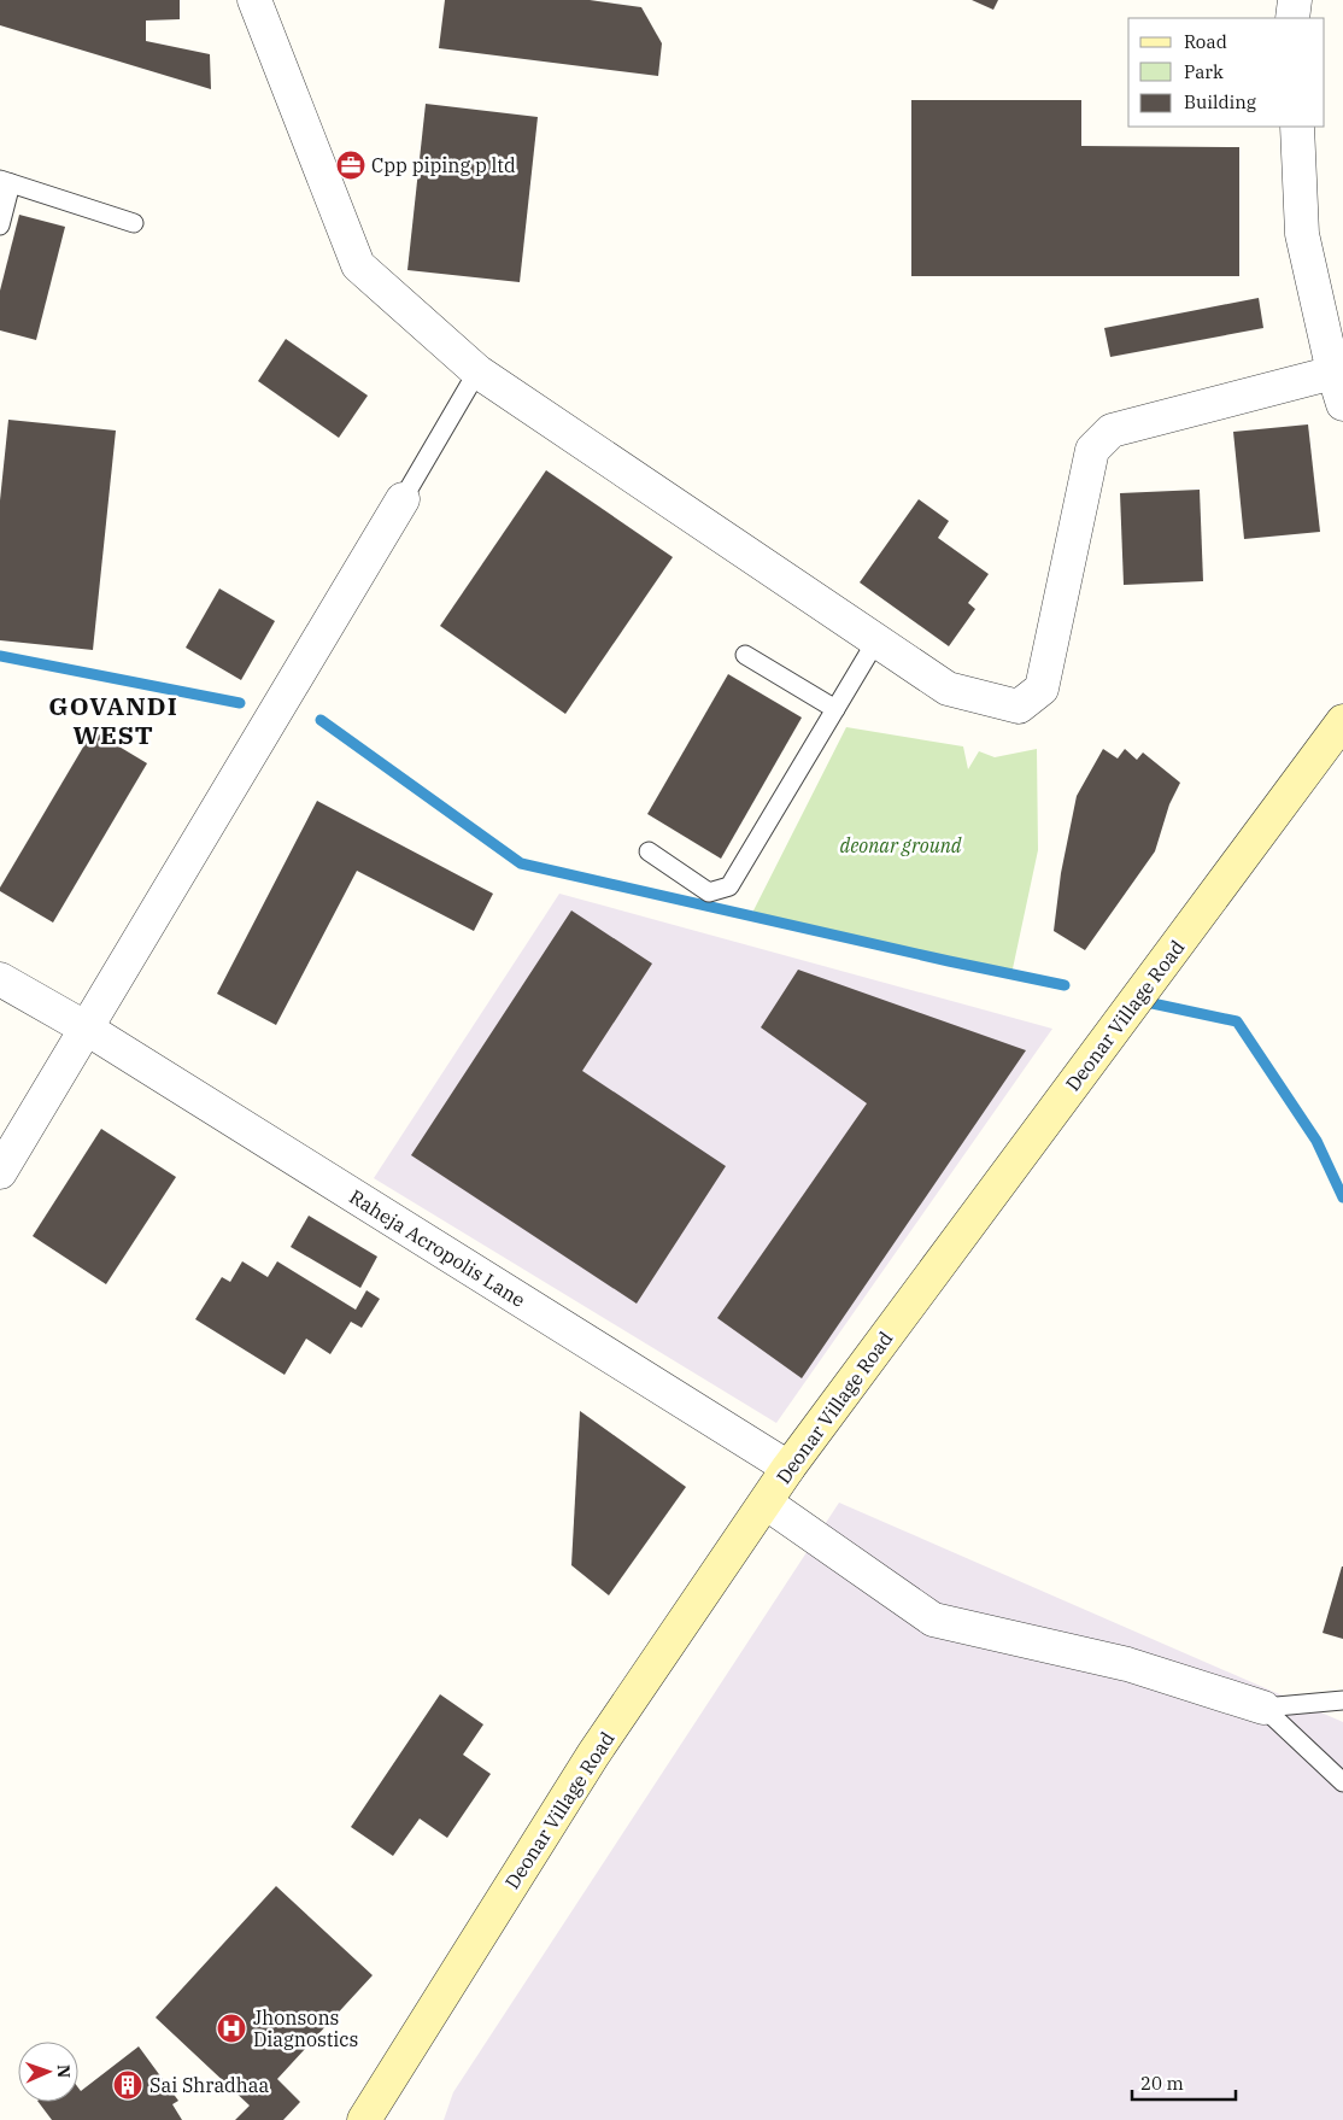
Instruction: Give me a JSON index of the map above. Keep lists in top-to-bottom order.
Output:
{
  "streets": {
    "main road": ["Deonar Village Road"],
    "street": ["Raheja Acropolis Lane"]
  },
  "crossings": [
    ["Deonar Village Road", "Raheja Acropolis Lane"]
  ],
  "districts": ["GOVANDI WEST"],
  "parks": ["deonar ground"],
  "places": {
    "office": ["Cpp piping p ltd"],
    "hospital": ["Jhonsons Diagnostics"],
    "building": ["Sai Shradhaa"]
  },
  "legend": ["Road", "Park", "Building"],
  "scale_bar": "20 m",
  "north": "right"
}
